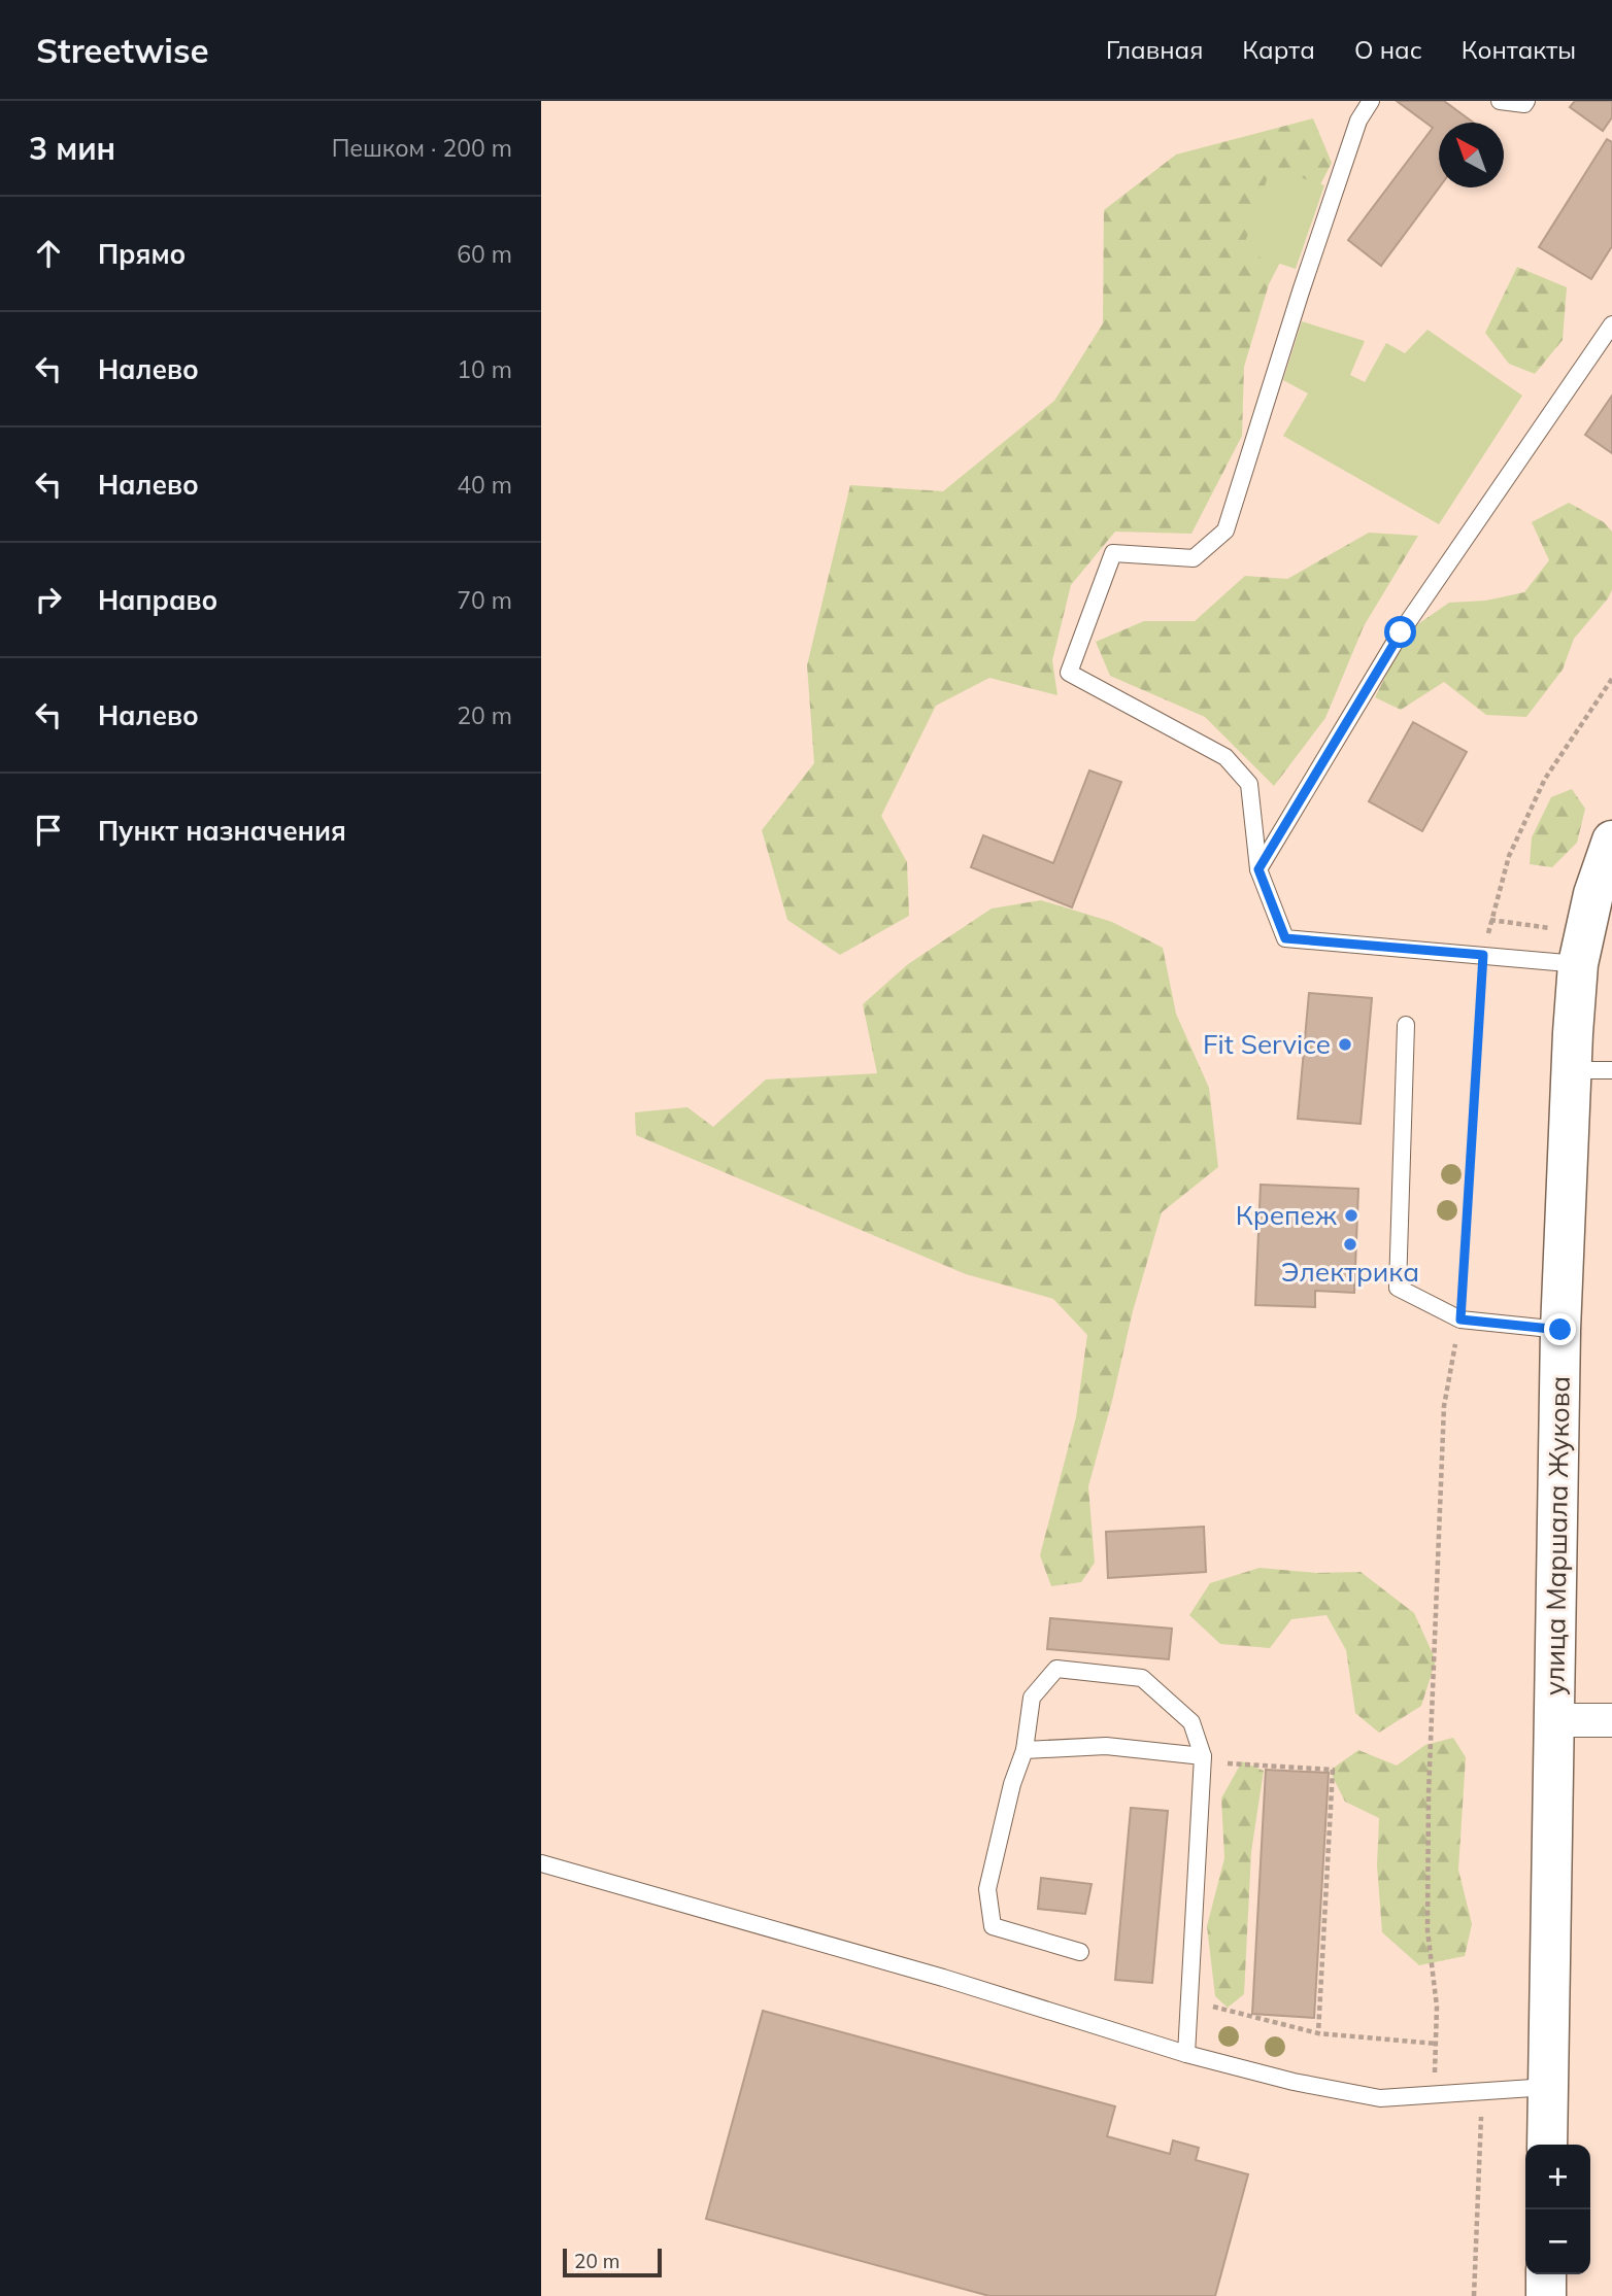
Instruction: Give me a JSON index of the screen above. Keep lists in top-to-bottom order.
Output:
{
  "streets": {
    "main road": ["улица Маршала Жукова"]
  },
  "places": ["Fit Service", "Крепеж", "Электрика"],
  "scale_bar": "20 m",
  "north": "top left",
  "page": {
    "header": "Streetwise",
    "nav": [
      "Главная",
      "Карта",
      "О нас",
      "Контакты"
    ],
    "heading": ["3 мин", "Пешком · 200 m"],
    "list": [
      ["Прямо", "60 m"],
      ["Налево", "10 m"],
      ["Налево", "40 m"],
      ["Направо", "70 m"],
      ["Налево", "20 m"],
      "Пункт назначения"
    ],
    "map_buttons": ["+", "−"],
    "scale": "20 m"
  }
}
